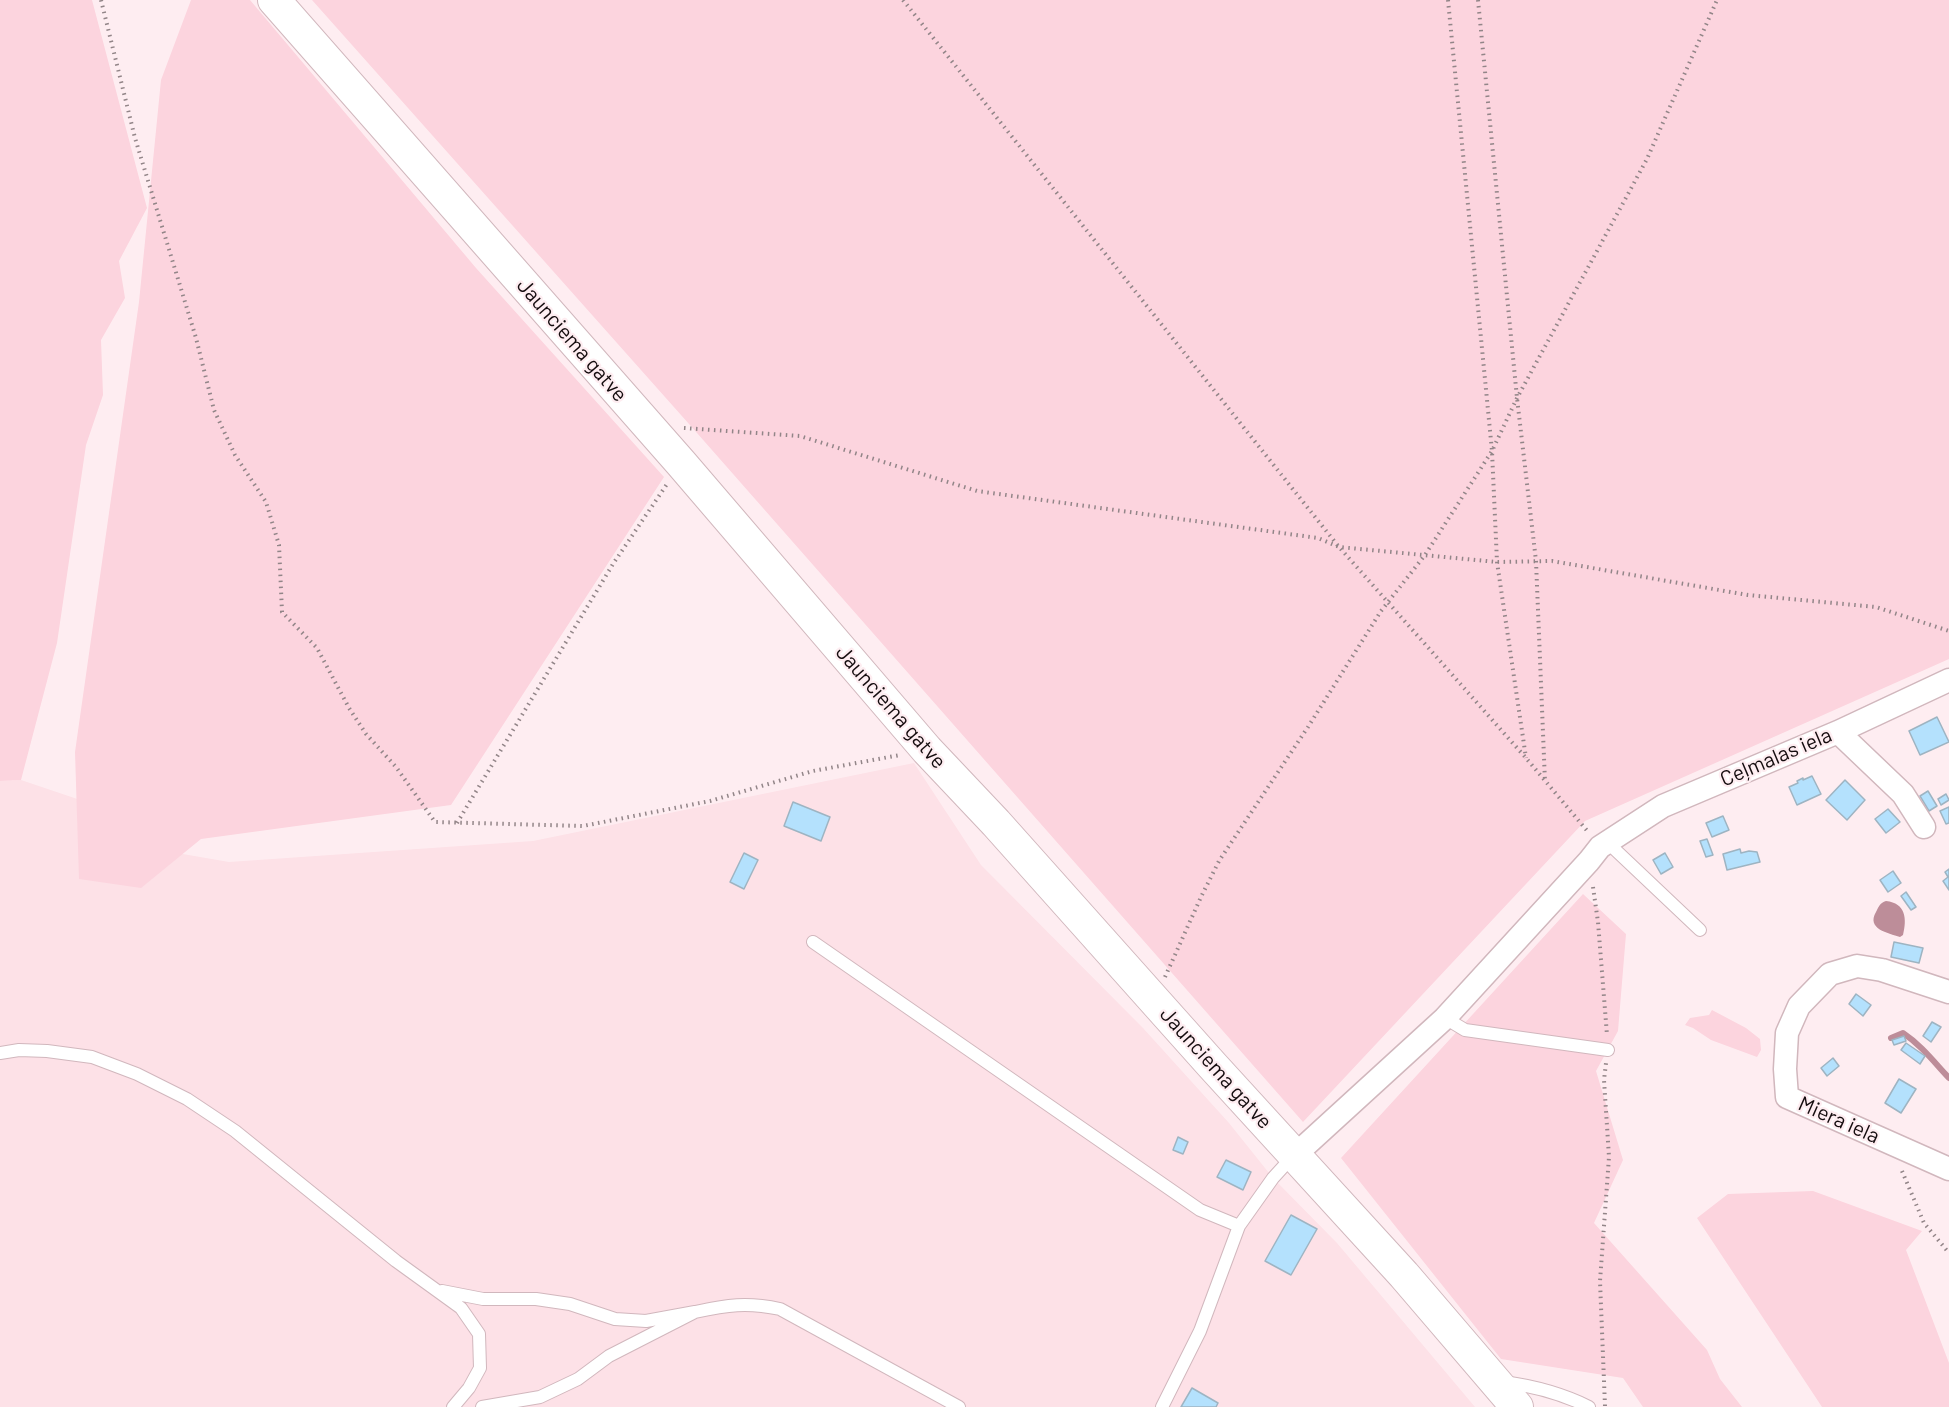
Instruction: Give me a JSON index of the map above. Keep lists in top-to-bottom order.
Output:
{
  "streets": {
    "main road": ["Jaunciema gatve"],
    "street": ["Ceļmalas iela", "Miera iela"]
  },
  "crossings": [
    ["Jaunciema gatve", "Ceļmalas iela"]
  ]
}
